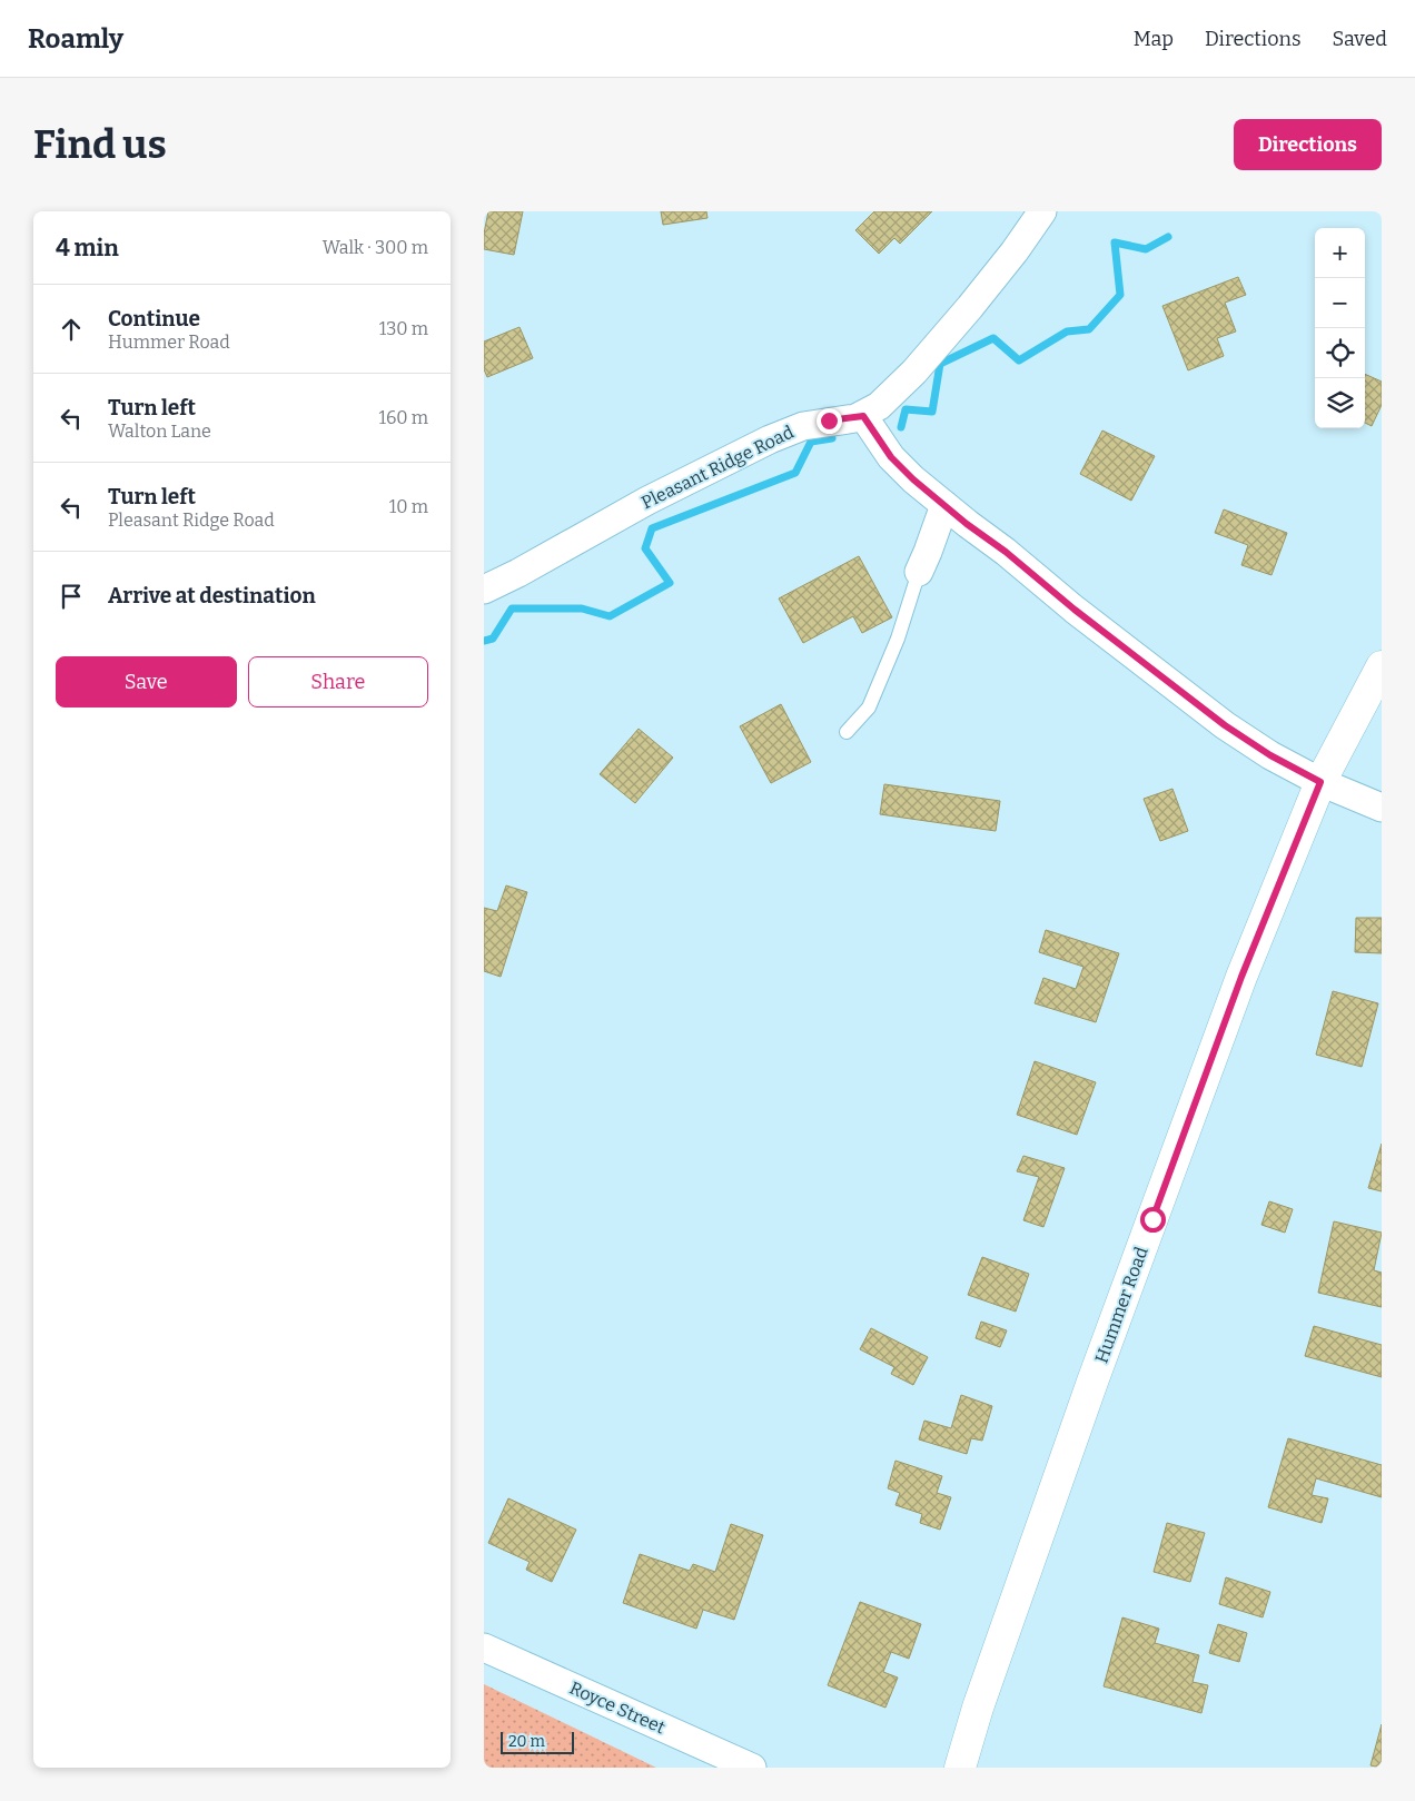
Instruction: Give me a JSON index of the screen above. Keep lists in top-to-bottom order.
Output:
{
  "streets": {
    "main road": ["Hummer Road"],
    "street": ["Pleasant Ridge Road", "Royce Street"]
  },
  "scale_bar": "20 m",
  "page": {
    "header": "Roamly",
    "nav": ["Map", "Directions", "Saved"],
    "buttons": [
      "Directions",
      ["Save", "Share"]
    ],
    "title": "Find us",
    "heading": ["4 min", "Walk · 300 m"],
    "map_buttons": ["+", "−"],
    "list": [
      ["Continue", "Hummer Road", "130 m"],
      ["Turn left", "Walton Lane", "160 m"],
      ["Turn left", "Pleasant Ridge Road", "10 m"],
      "Arrive at destination"
    ],
    "scale": "20 m"
  }
}
